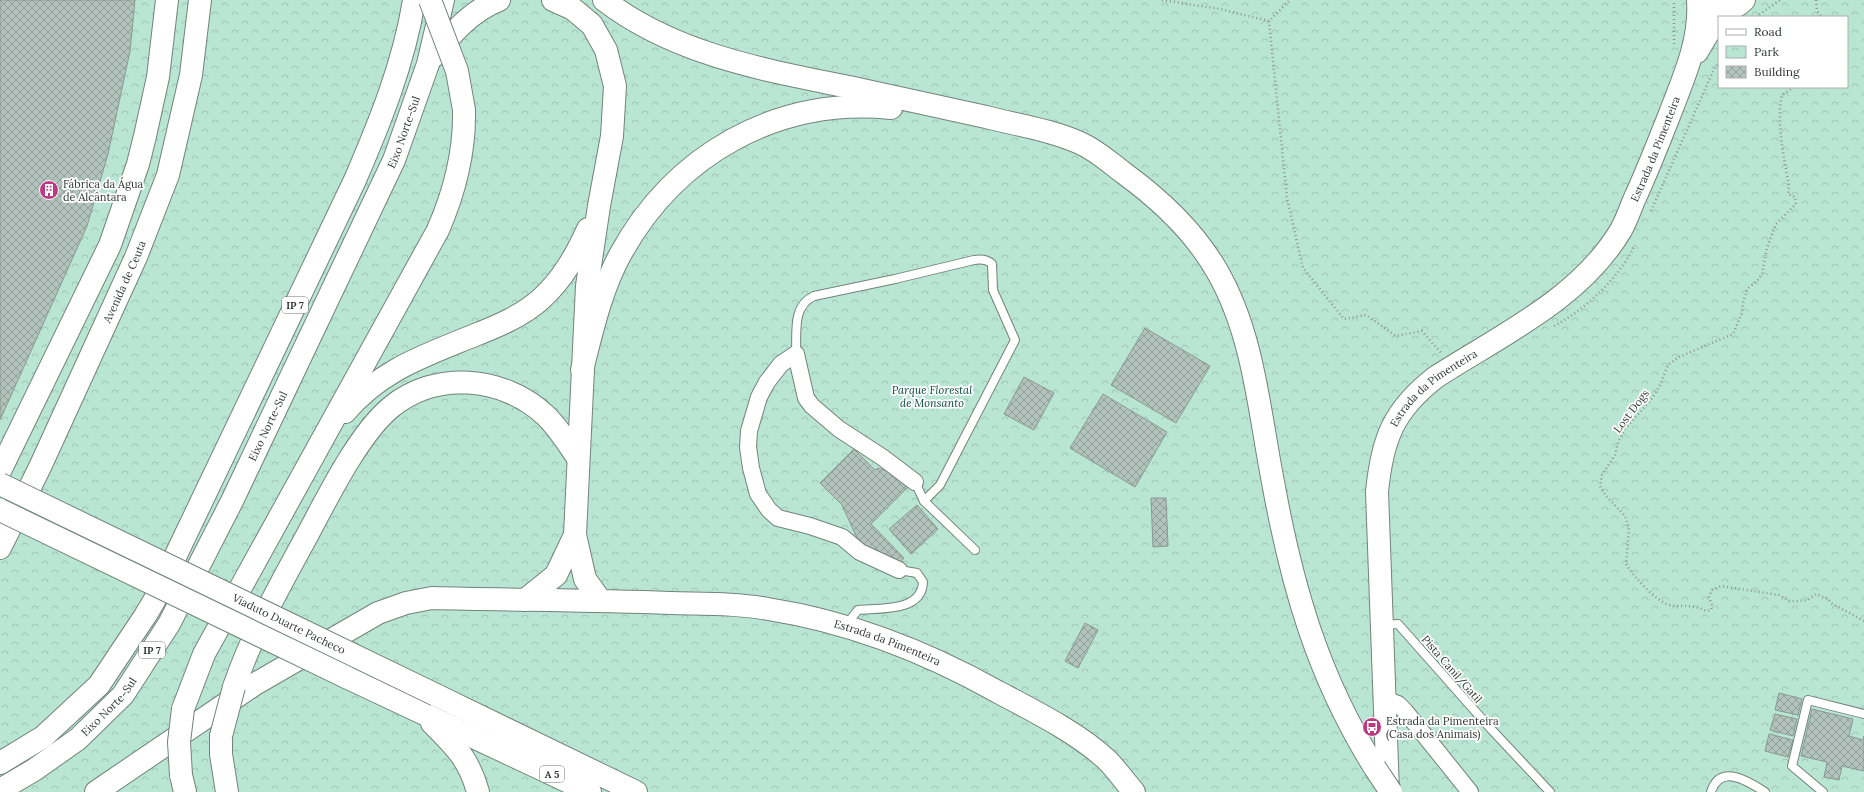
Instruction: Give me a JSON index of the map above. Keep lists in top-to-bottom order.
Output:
{
  "streets": {
    "main road": [
      "Eixo Norte-Sul",
      "Estrada da Pimenteira",
      "Avenida de Ceuta",
      "IP 7",
      "Viaduto Duarte Pacheco",
      "A 5"
    ],
    "lane": ["Pista Canil/Gatil"],
    "path": ["Lost Dogs"]
  },
  "crossings": [
    ["Estrada da Pimenteira", "Pista Canil/Gatil"],
    ["Viaduto Duarte Pacheco", "A 5"]
  ],
  "parks": ["Parque Florestal de Monsanto"],
  "places": {
    "building": ["Fábrica da Água de Alcântara"],
    "bus stop": ["Estrada da Pimenteira (Casa dos Animais)"]
  },
  "legend": ["Road", "Park", "Building"]
}
